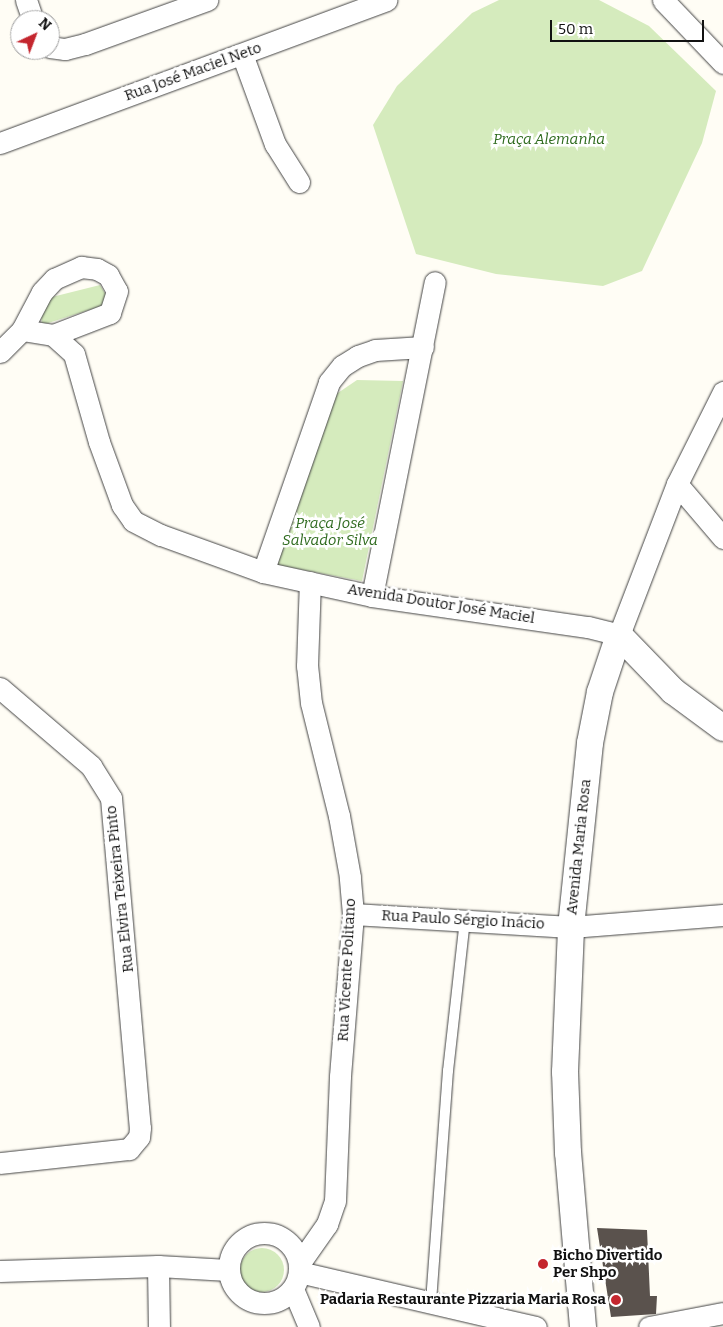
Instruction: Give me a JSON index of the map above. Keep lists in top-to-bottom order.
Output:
{
  "streets": {
    "street": [
      "Rua José Maciel Neto",
      "Avenida Doutor José Maciel",
      "Avenida Maria Rosa",
      "Rua Elvira Teixeira Pinto",
      "Rua Paulo Sérgio Inácio",
      "Rua Vicente Politano"
    ]
  },
  "crossings": [
    ["Avenida Doutor José Maciel", "Avenida Maria Rosa"],
    ["Avenida Doutor José Maciel", "Rua Vicente Politano"],
    ["Avenida Maria Rosa", "Rua Paulo Sérgio Inácio"],
    ["Rua Paulo Sérgio Inácio", "Rua Vicente Politano"]
  ],
  "parks": ["Praça Alemanha", "Praça José Salvador Silva"],
  "places": ["Bicho Divertido Per Shpo", "Padaria Restaurante Pizzaria Maria Rosa"],
  "scale_bar": "50 m",
  "north": "top right"
}
